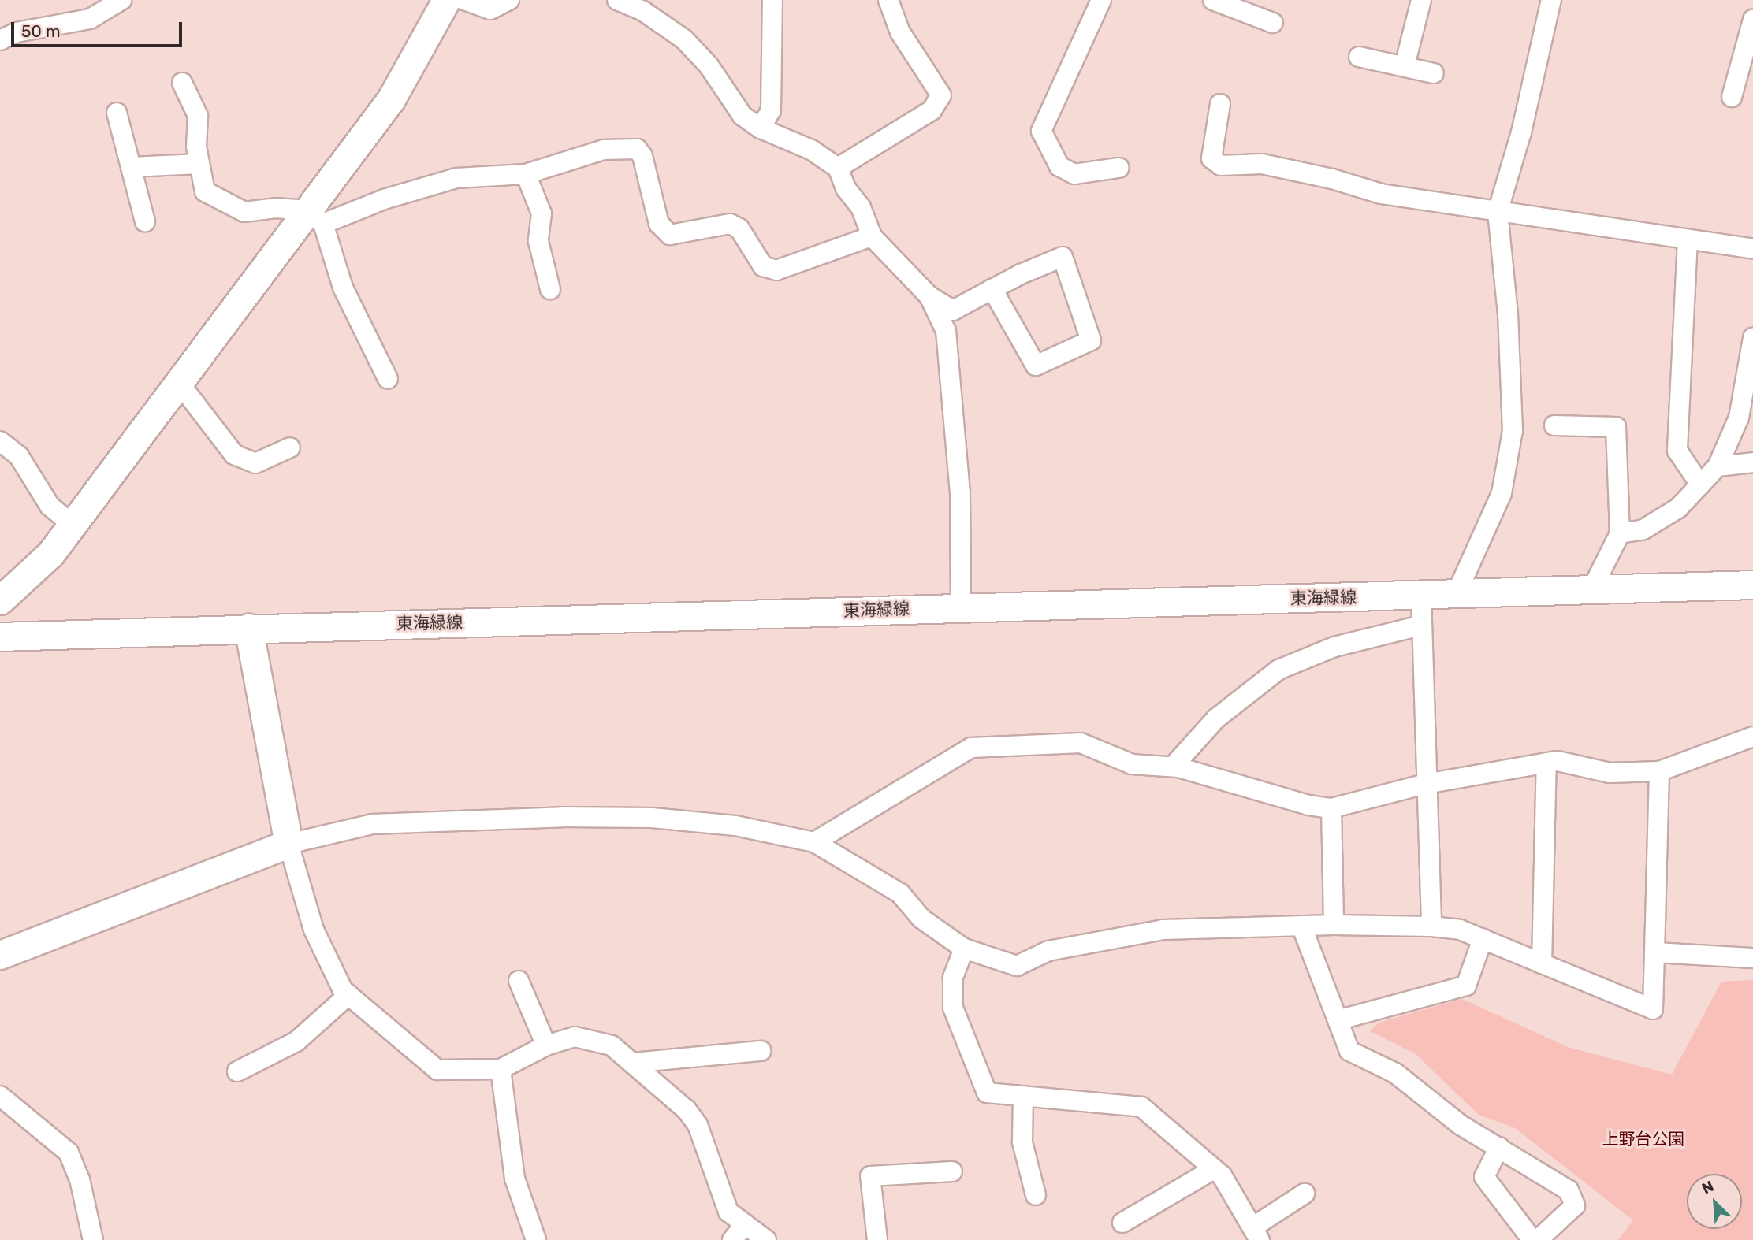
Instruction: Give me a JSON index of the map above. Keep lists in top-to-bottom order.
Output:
{
  "streets": {
    "main road": ["東海緑線"]
  },
  "parks": ["上野台公園"],
  "scale_bar": "50 m",
  "north": "top left"
}
